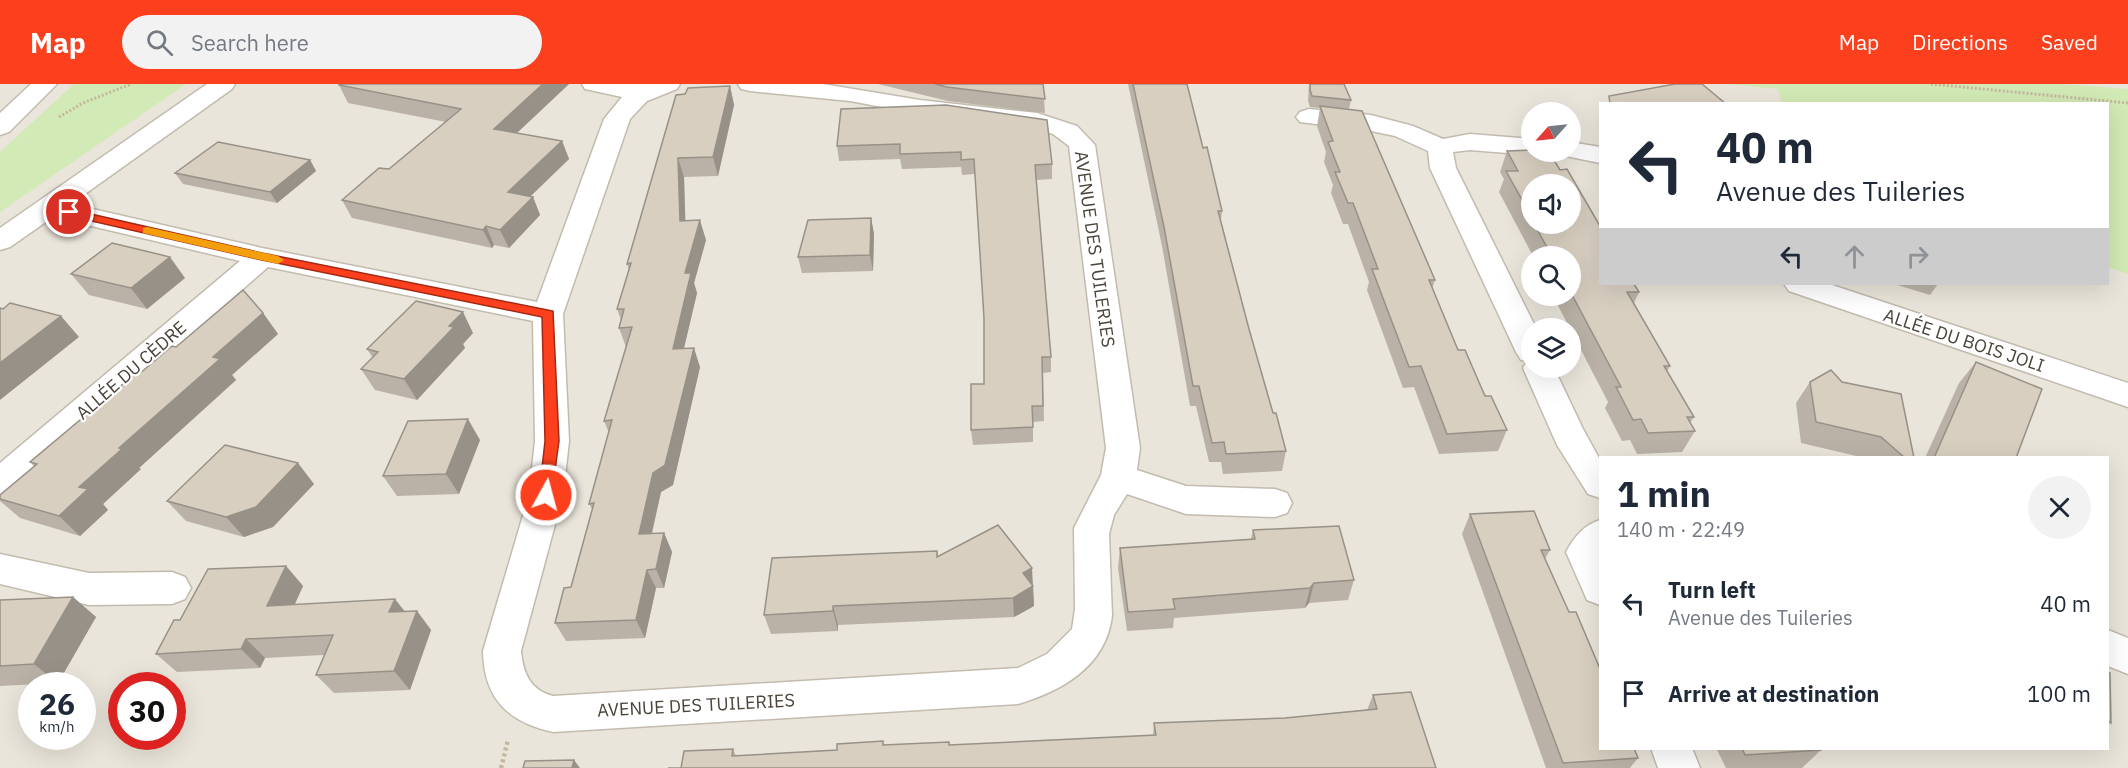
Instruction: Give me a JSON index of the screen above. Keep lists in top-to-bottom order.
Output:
{
  "streets": {
    "street": ["AVENUE DES TUILERIES", "ALLÉE DU BOIS JOLI", "ALLÉE DU CÈDRE"]
  },
  "north": "bottom left",
  "page": {
    "header": "Map",
    "search": "Search here",
    "nav": ["Map", "Directions", "Saved"],
    "turn": ["40 m", "Avenue des Tuileries"],
    "heading": ["1 min", "140 m · 22:49"],
    "list": [
      {
        "name": "Turn left",
        "note": "Avenue des Tuileries",
        "value": "40 m"
      },
      {
        "name": "Arrive at destination",
        "value": "100 m"
      }
    ],
    "speed": "26 km/h",
    "limit": "30"
  }
}
